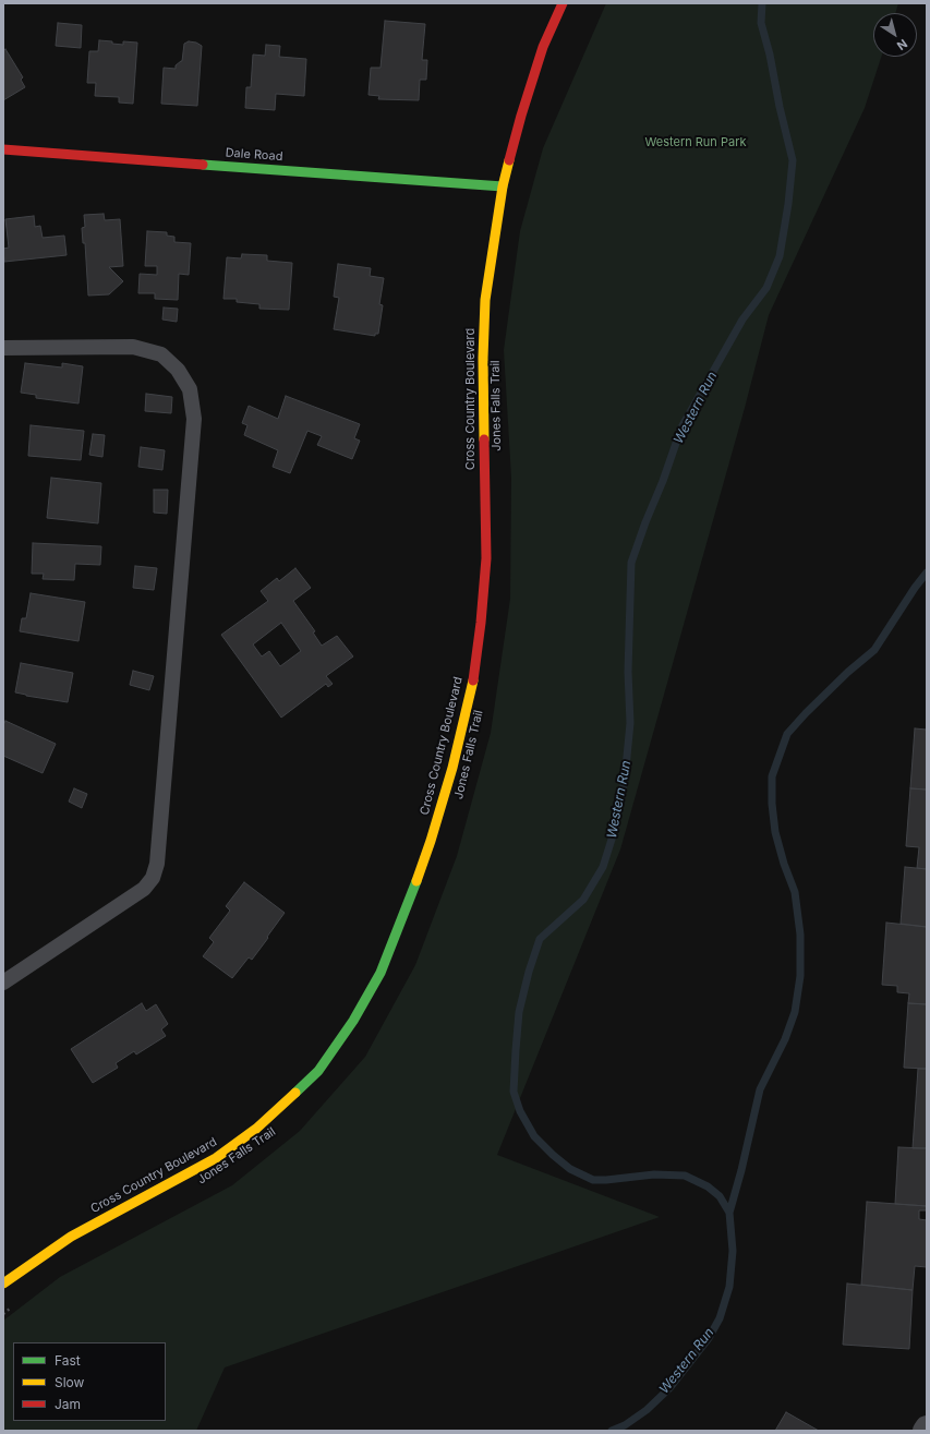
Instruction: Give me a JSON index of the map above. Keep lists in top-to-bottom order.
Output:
{
  "streets": {
    "main road": ["Dale Road", "Cross Country Boulevard"]
  },
  "crossings": [
    ["Dale Road", "Cross Country Boulevard"]
  ],
  "water": ["Western Run"],
  "parks": ["Western Run Park"],
  "legend": ["Fast", "Slow", "Jam"],
  "north": "bottom right"
}
